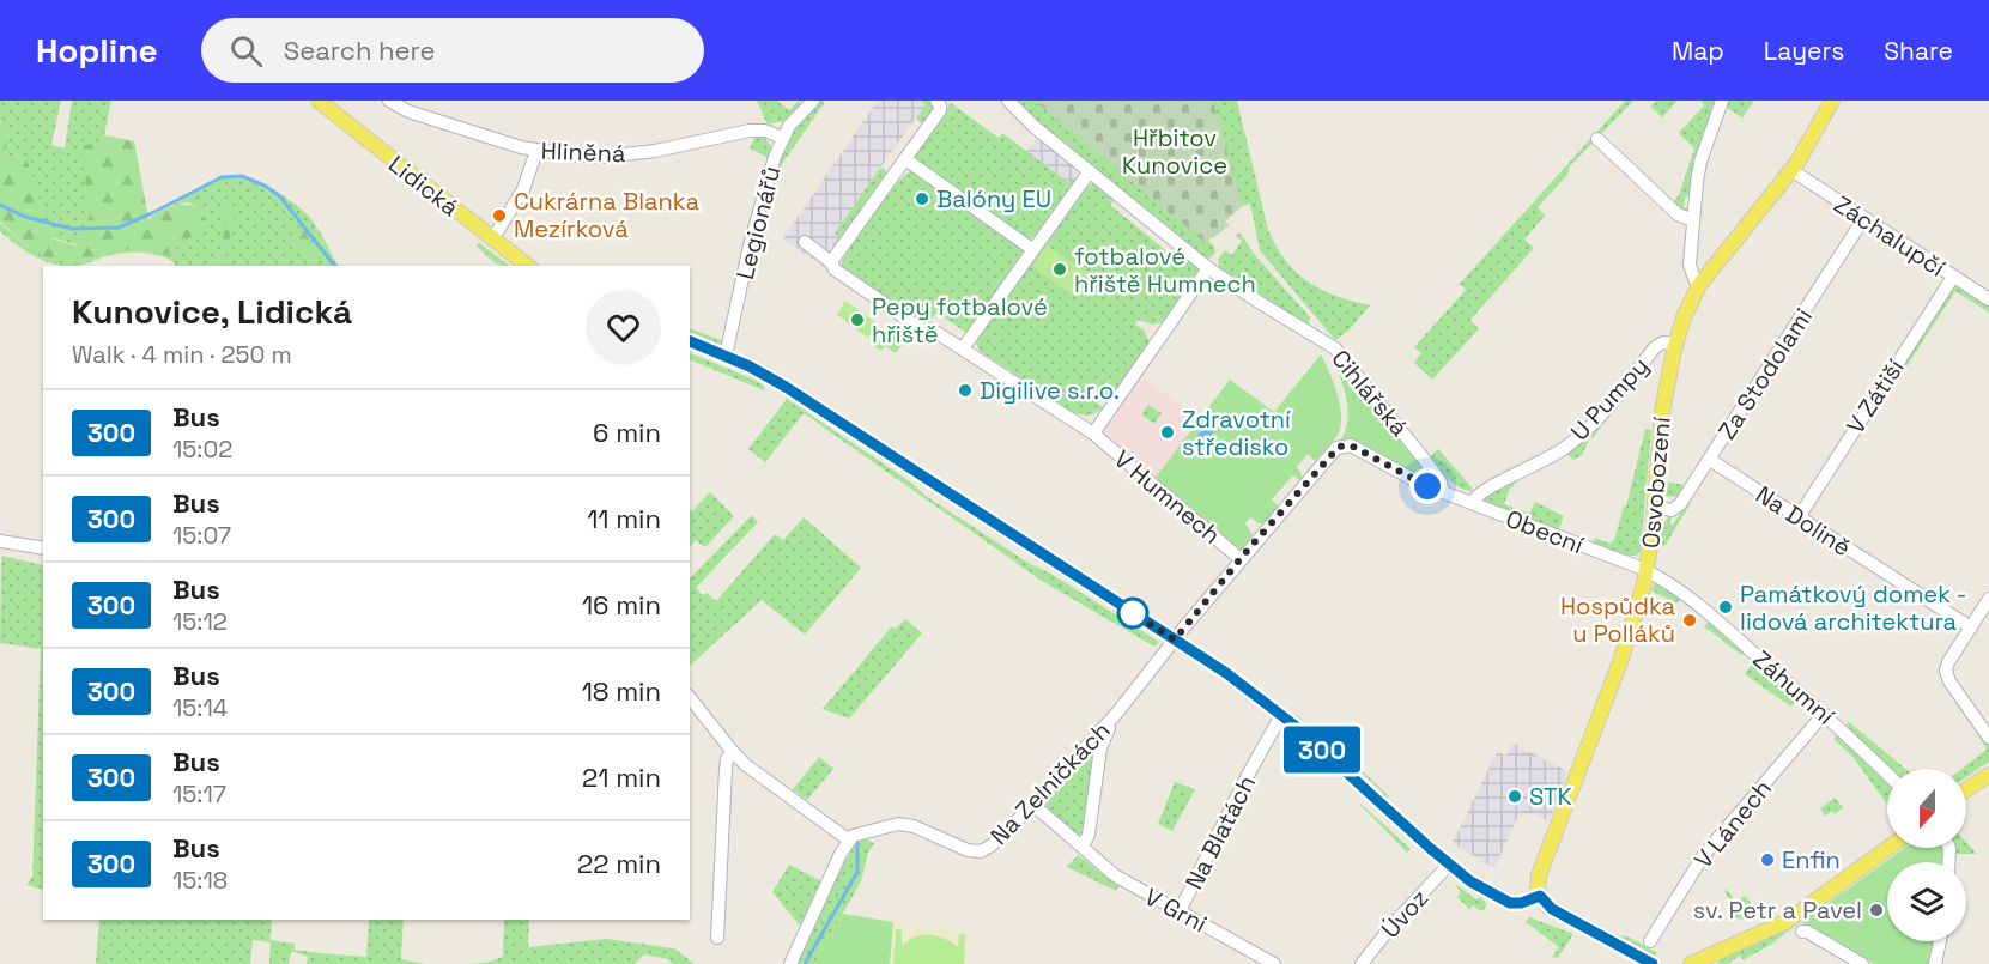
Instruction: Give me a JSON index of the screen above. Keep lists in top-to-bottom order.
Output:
{
  "streets": {
    "main road": ["Lidická", "Osvobození"],
    "street": [
      "Hliněná",
      "Legionářů",
      "Záchalupčí",
      "Za Stodolami",
      "Cihlářská",
      "V Zátiší",
      "U Pumpy",
      "V Humnech",
      "Na Dolině",
      "Obecní",
      "Záhumní",
      "Na Zelničkách",
      "V Lánech",
      "Na Blatách",
      "V Grni",
      "Úvoz"
    ]
  },
  "crossings": [
    ["Hliněná", "Legionářů"],
    ["Záchalupčí", "Za Stodolami"],
    ["Záchalupčí", "V Zátiší"],
    ["Záchalupčí", "Osvobození"],
    ["Za Stodolami", "Osvobození"],
    ["Za Stodolami", "Na Dolině"],
    ["Cihlářská", "V Humnech"],
    ["Cihlářská", "Obecní"],
    ["V Zátiší", "Na Dolině"],
    ["U Pumpy", "Osvobození"],
    ["U Pumpy", "Obecní"],
    ["Osvobození", "Obecní"],
    ["Osvobození", "Záhumní"],
    ["V Humnech", "Na Zelničkách"],
    ["Obecní", "Záhumní"],
    ["Obecní", "Na Zelničkách"],
    ["Záhumní", "V Lánech"],
    ["Na Zelničkách", "V Grni"],
    ["Na Blatách", "V Grni"]
  ],
  "parks": ["Hřbitov Kunovice"],
  "places": [
    "Balóny EU",
    "Cukrárna Blanka Mezírková",
    "fotbalové hřiště Humnech",
    "Pepy fotbalové hřiště",
    "Digilive s.r.o.",
    "Zdravotní středisko",
    "Památkový domek - lidová architektura",
    "Hospůdka u Polláků",
    "STK",
    "Enfin",
    "sv. Petr a Pavel"
  ],
  "lines": ["bus line 300"],
  "north": "bottom",
  "page": {
    "header": "Hopline",
    "search": "Search here",
    "nav": ["Map", "Layers", "Share"],
    "on_map": "300",
    "heading": ["Kunovice, Lidická", "Walk · 4 min · 250 m"],
    "list": [
      {
        "mark": "300",
        "name": "Bus",
        "note": "15:02",
        "value": "6 min"
      },
      {
        "mark": "300",
        "name": "Bus",
        "note": "15:07",
        "value": "11 min"
      },
      {
        "mark": "300",
        "name": "Bus",
        "note": "15:12",
        "value": "16 min"
      },
      {
        "mark": "300",
        "name": "Bus",
        "note": "15:14",
        "value": "18 min"
      },
      {
        "mark": "300",
        "name": "Bus",
        "note": "15:17",
        "value": "21 min"
      },
      {
        "mark": "300",
        "name": "Bus",
        "note": "15:18",
        "value": "22 min"
      }
    ]
  }
}
